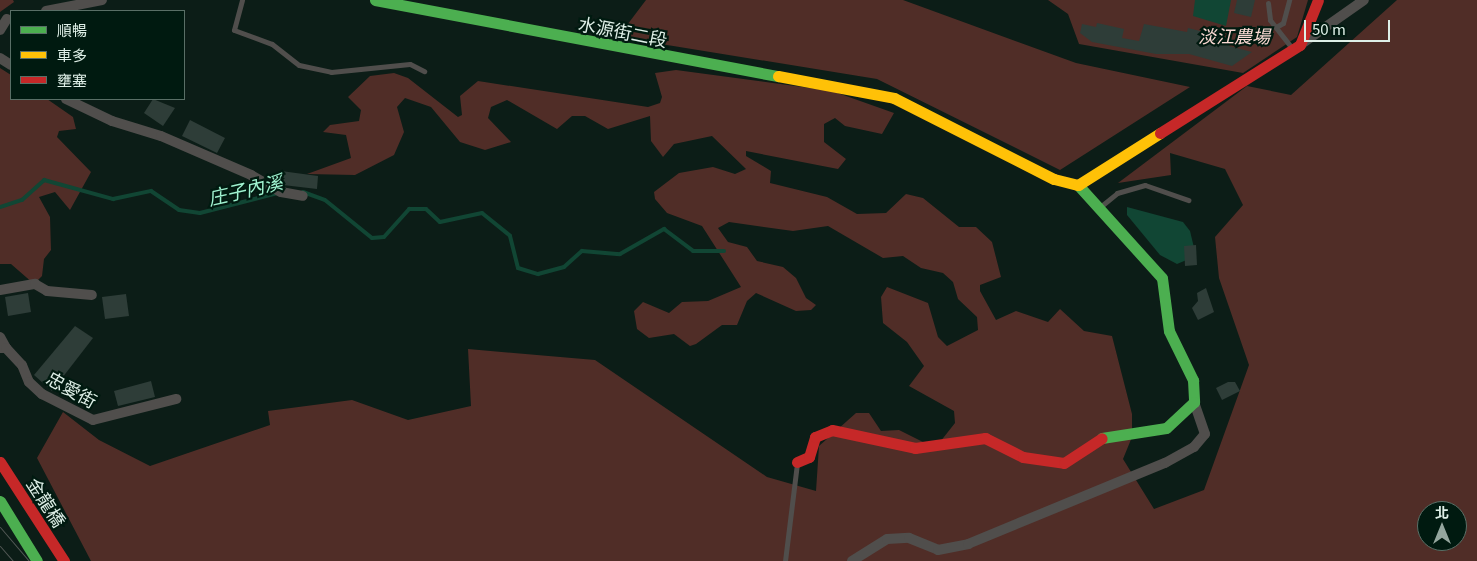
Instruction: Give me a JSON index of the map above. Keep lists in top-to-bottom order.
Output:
{
  "streets": {
    "street": ["水源街二段", "忠愛街", "金龍橋"]
  },
  "water": ["庄子內溪"],
  "parks": ["淡江農場"],
  "legend": ["順暢", "車多", "壅塞"],
  "scale_bar": "50 m",
  "north": "top"
}
